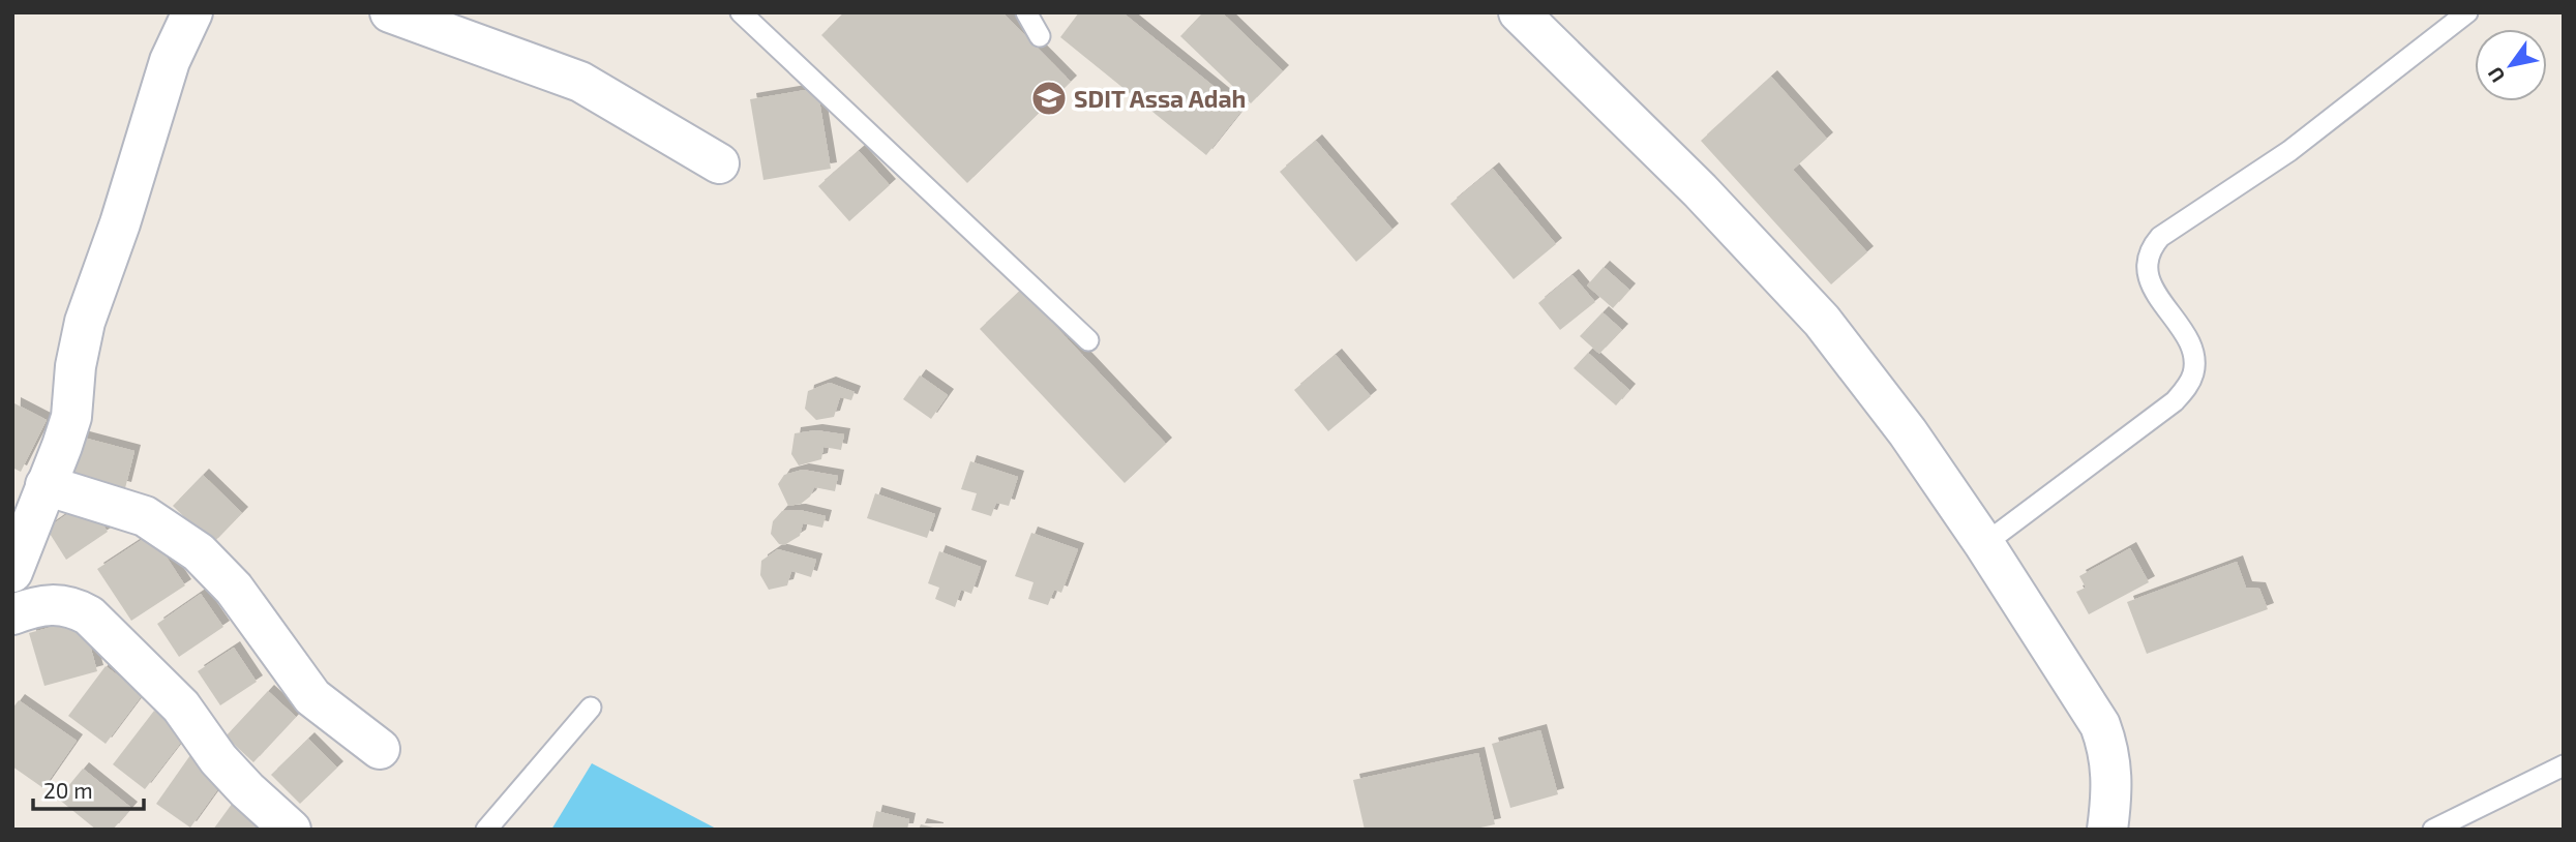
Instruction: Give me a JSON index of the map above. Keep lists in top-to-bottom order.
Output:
{
  "places": {
    "school or university": ["SDIT Assa Adah"]
  },
  "scale_bar": "20 m",
  "north": "bottom left"
}
